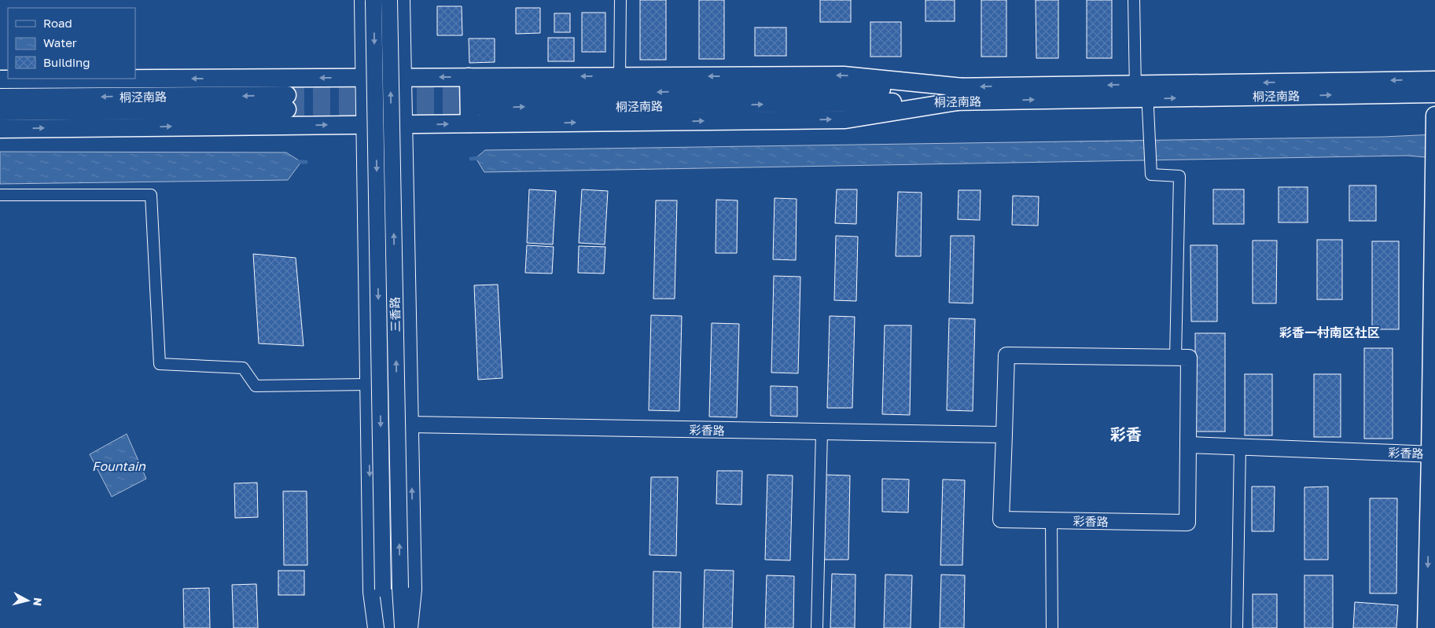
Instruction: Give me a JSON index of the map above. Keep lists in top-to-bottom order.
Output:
{
  "streets": {
    "main road": ["桐泾南路", "三香路", "彩香路"]
  },
  "districts": ["彩香一村南区社区", "彩香"],
  "water": ["Fountain"],
  "legend": ["Road", "Water", "Building"],
  "north": "right"
}
